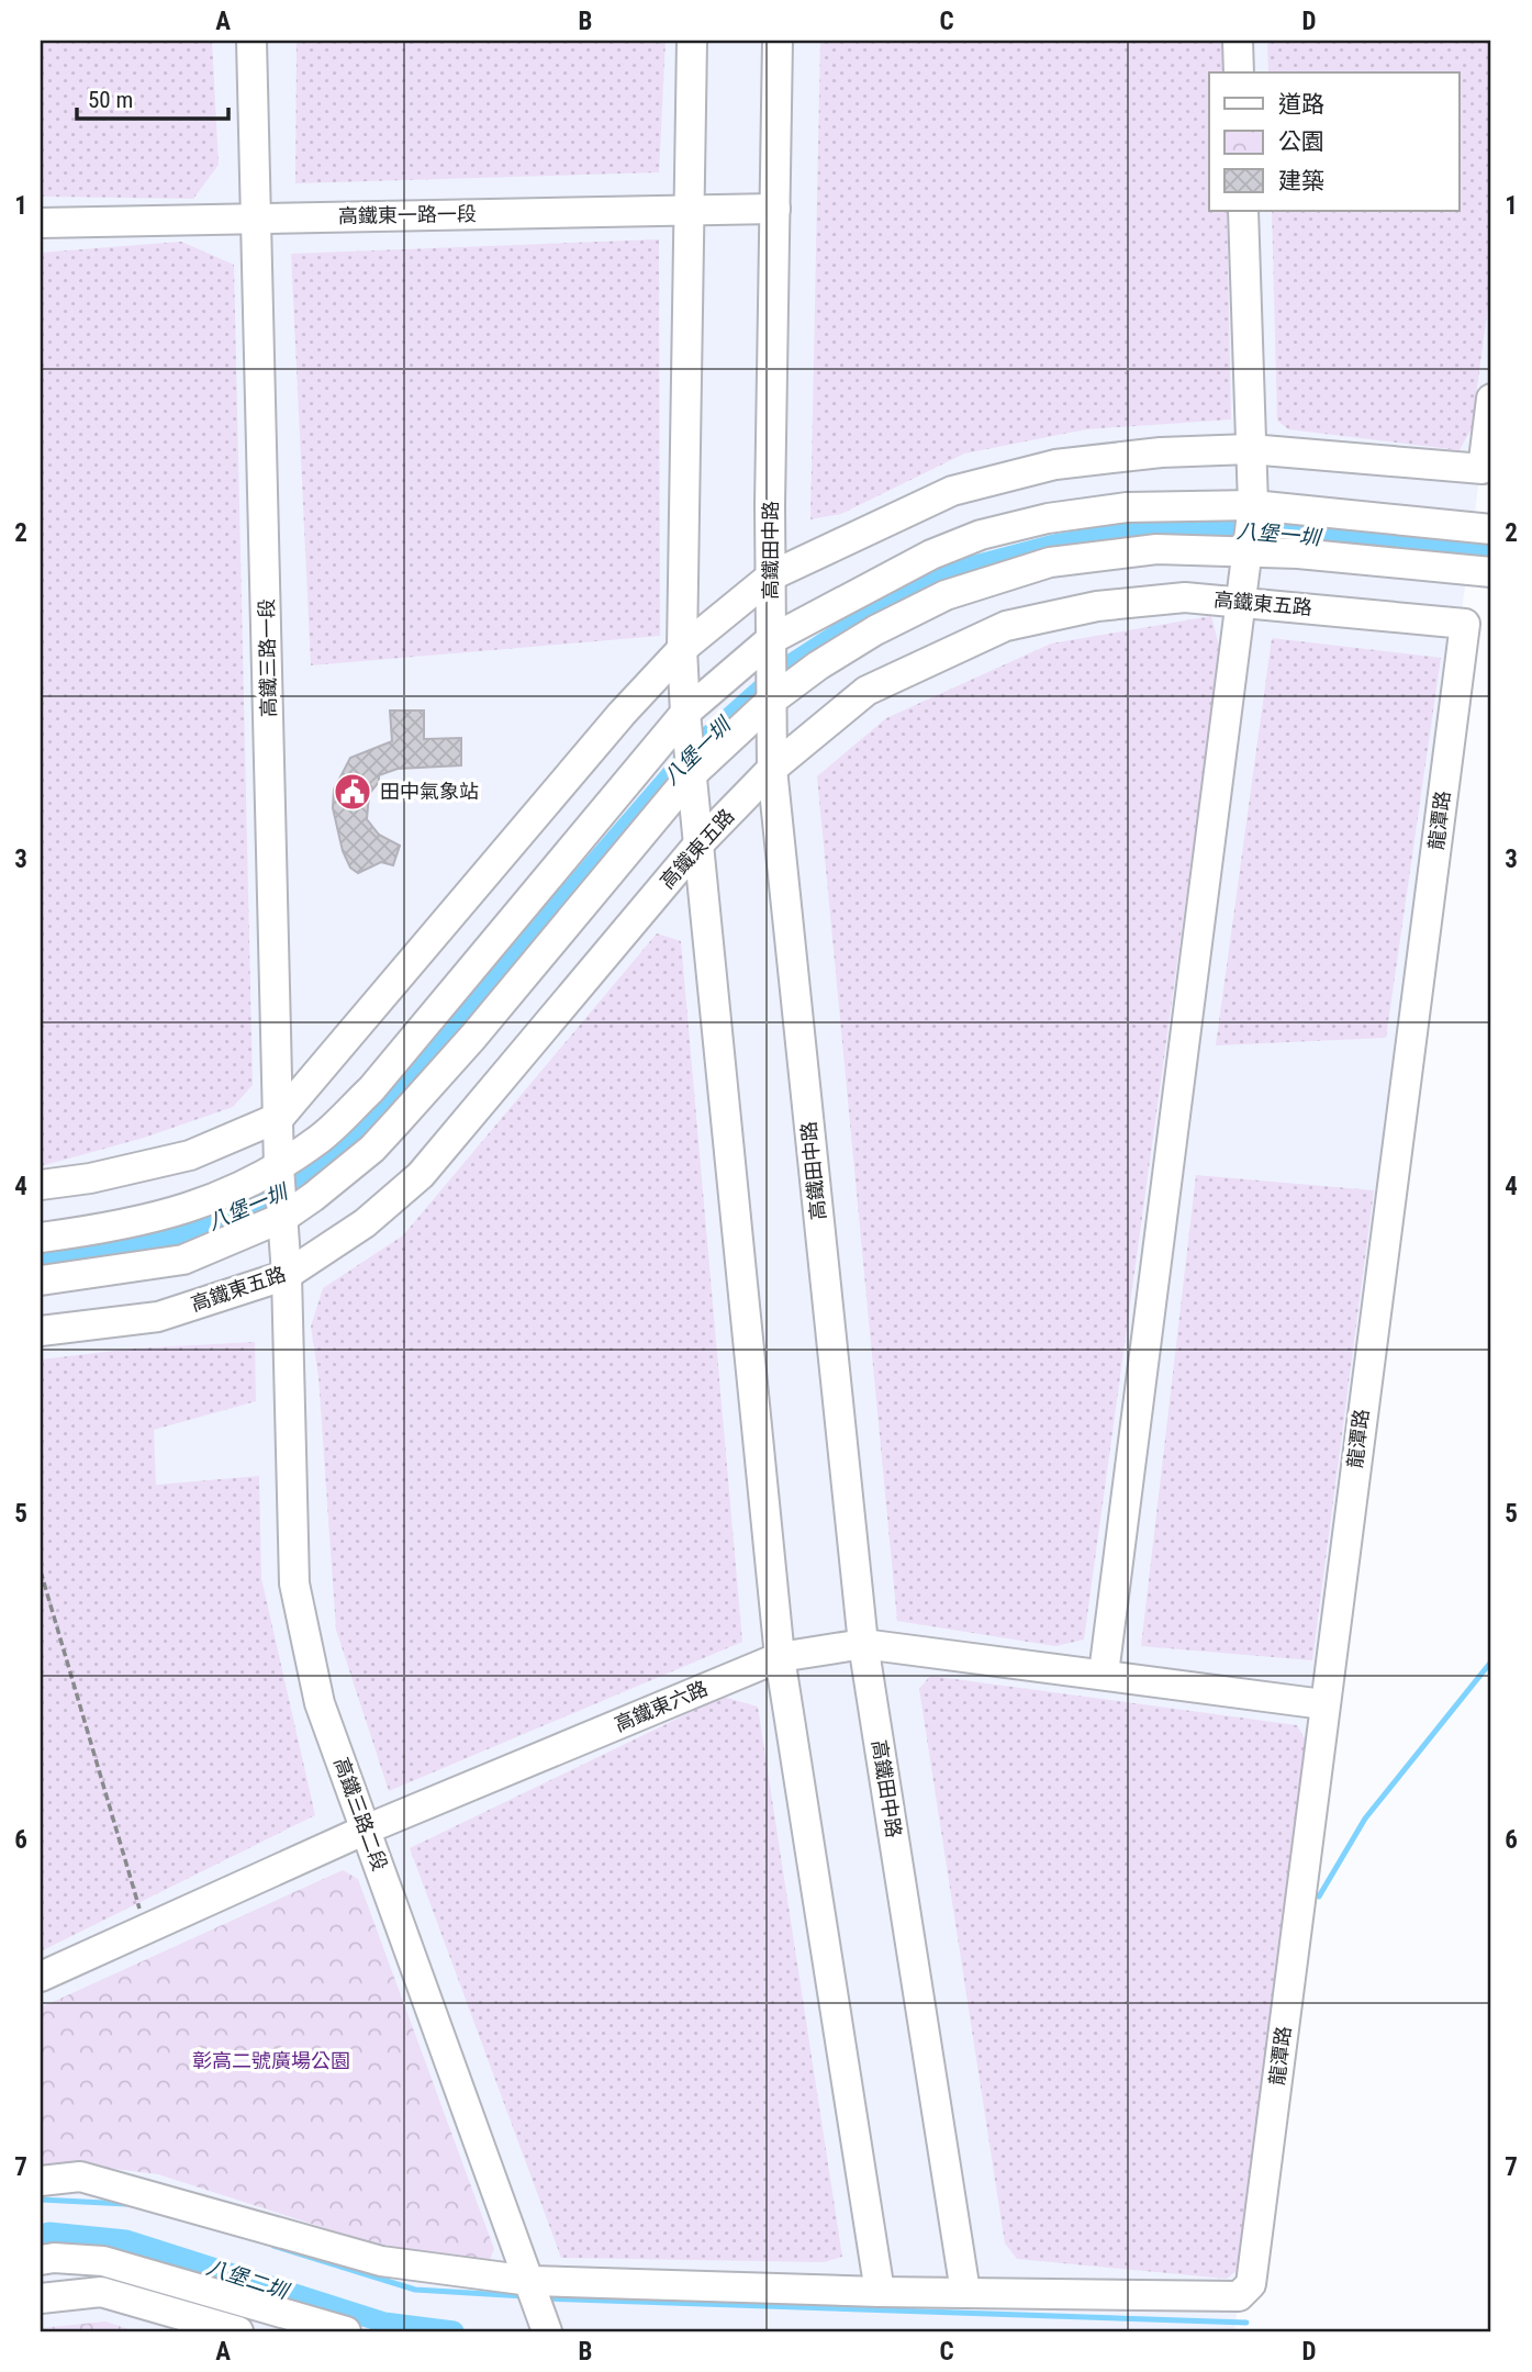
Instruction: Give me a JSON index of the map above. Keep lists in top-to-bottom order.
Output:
{
  "streets": {
    "street": [
      "高鐵東一路一段",
      "高鐵田中路",
      "高鐵東五路",
      "高鐵三路一段",
      "龍潭路",
      "高鐵東六路",
      "高鐵三路二段"
    ]
  },
  "crossings": [
    ["高鐵東一路一段", "高鐵田中路"],
    ["高鐵東一路一段", "高鐵三路一段"],
    ["高鐵田中路", "高鐵東五路"],
    ["高鐵田中路", "龍潭路"],
    ["高鐵田中路", "高鐵東六路"],
    ["高鐵東五路", "高鐵三路一段"],
    ["高鐵東五路", "龍潭路"],
    ["高鐵東五路", "高鐵三路二段"],
    ["高鐵三路一段", "高鐵三路二段"],
    ["龍潭路", "高鐵東六路"],
    ["龍潭路", "高鐵三路二段"],
    ["高鐵東六路", "高鐵三路二段"]
  ],
  "water": ["八堡一圳", "八堡二圳"],
  "parks": ["彰高二號廣場公園"],
  "places": {
    "public building": ["田中氣象站"]
  },
  "legend": ["道路", "公園", "建築"],
  "scale_bar": "50 m",
  "grid": {
    "columns": [
      "A",
      "B",
      "C",
      "D"
    ],
    "rows": [
      "1",
      "2",
      "3",
      "4",
      "5",
      "6",
      "7"
    ]
  }
}
